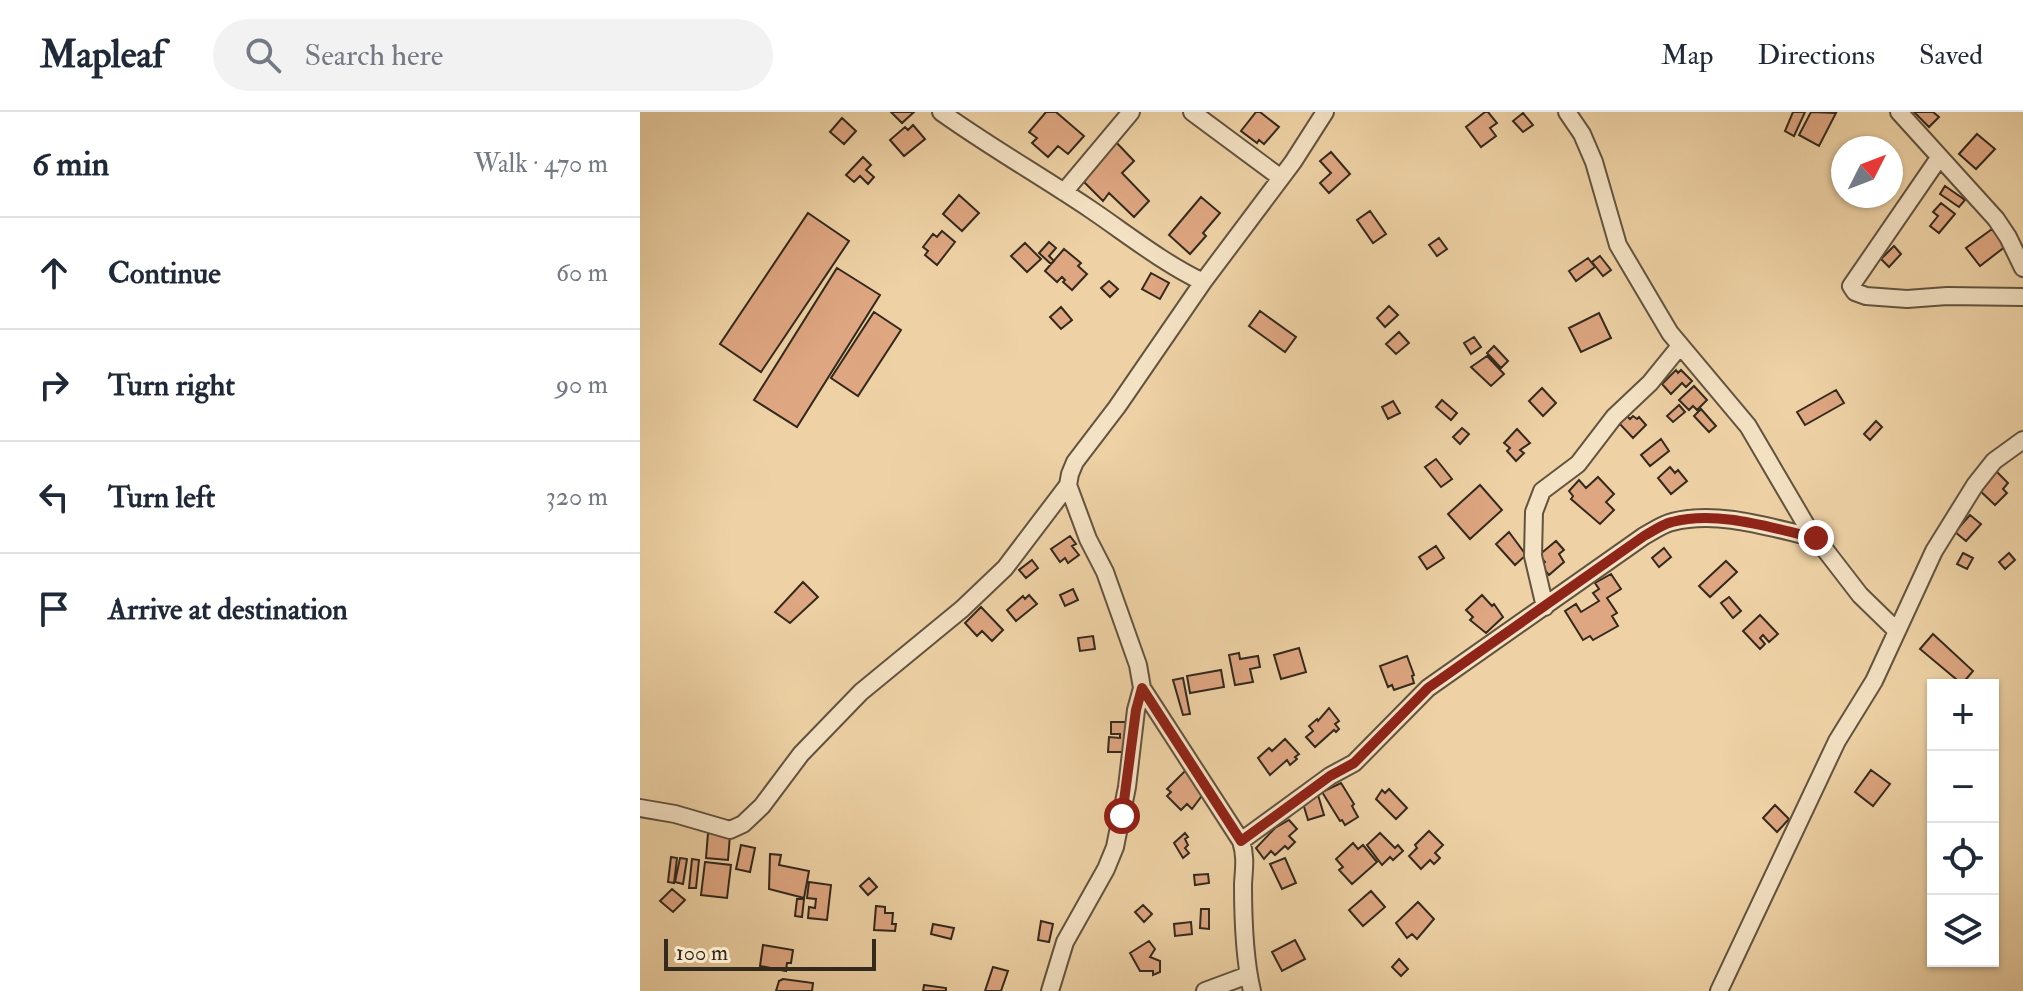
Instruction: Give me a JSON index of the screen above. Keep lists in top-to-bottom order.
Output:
{
  "scale_bar": "100 m",
  "north": "top right",
  "page": {
    "header": "Mapleaf",
    "search": "Search here",
    "nav": ["Map", "Directions", "Saved"],
    "heading": ["6 min", "Walk · 470 m"],
    "list": [
      ["Continue", "60 m"],
      ["Turn right", "90 m"],
      ["Turn left", "320 m"],
      "Arrive at destination"
    ],
    "map_buttons": ["+", "−"],
    "scale": "100 m"
  }
}
